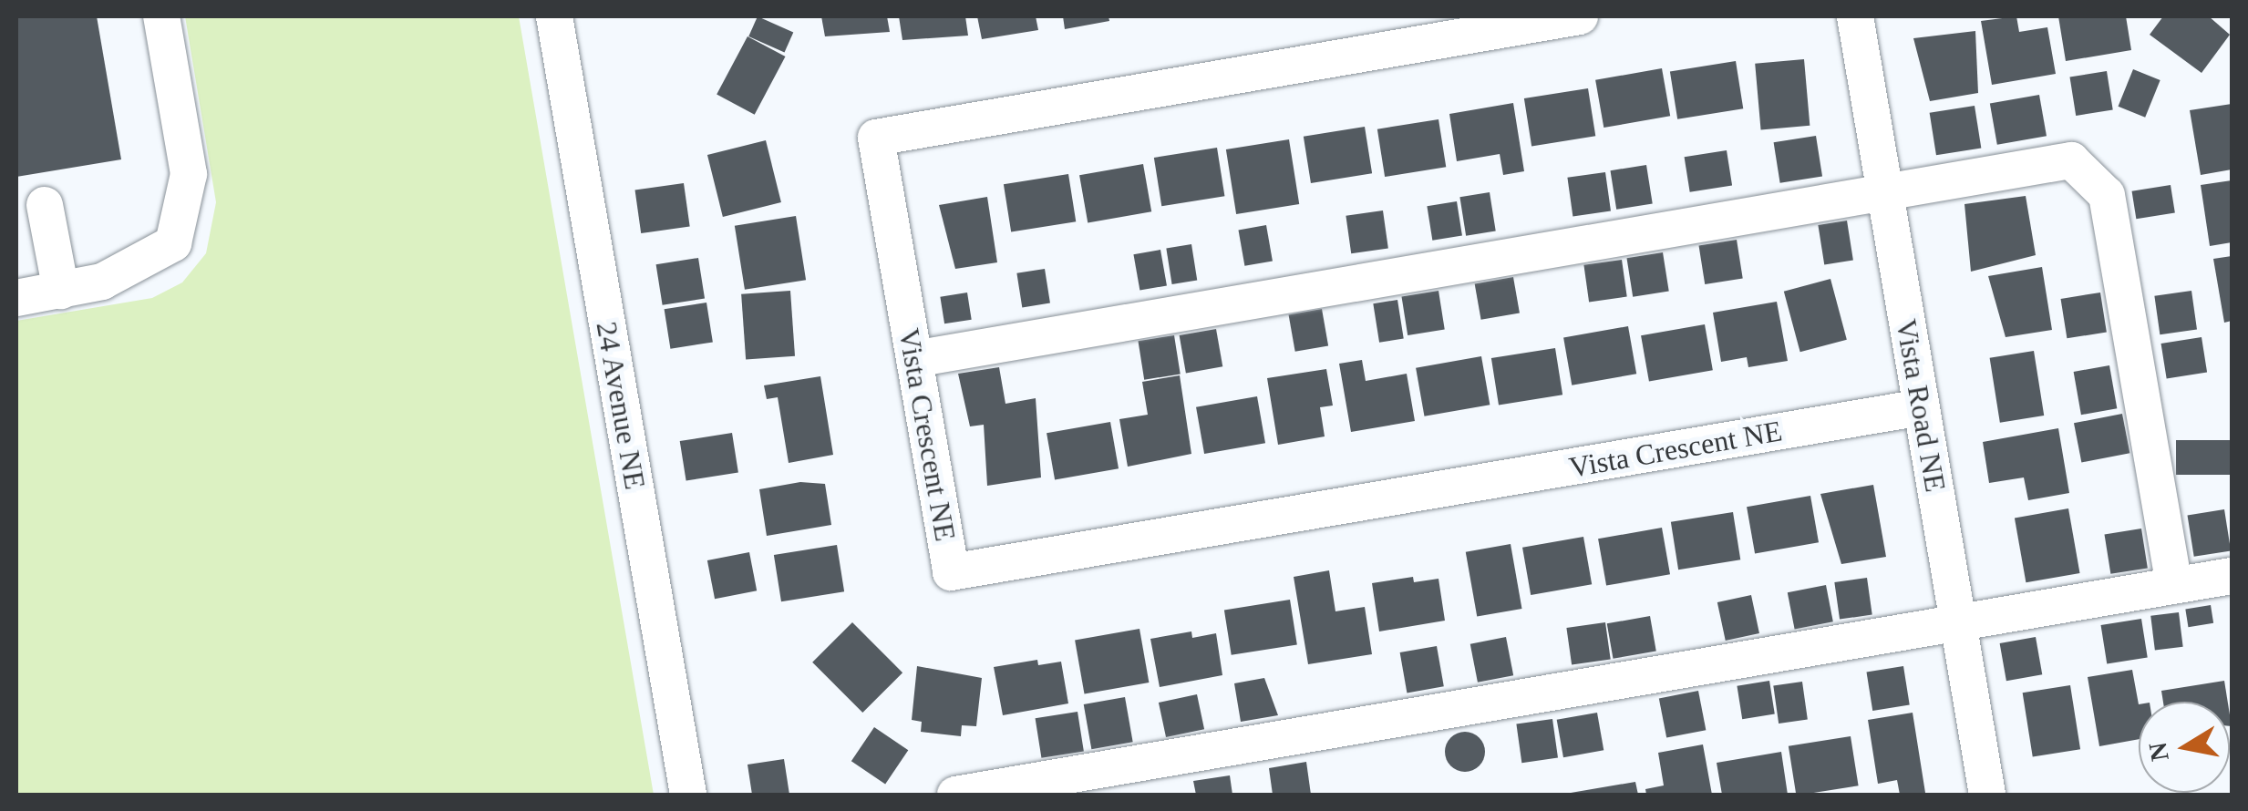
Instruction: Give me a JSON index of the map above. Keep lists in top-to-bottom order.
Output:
{
  "streets": {
    "street": ["24 Avenue NE", "Vista Road NE", "Vista Crescent NE"]
  },
  "crossings": [
    ["Vista Road NE", "Vista Crescent NE"]
  ],
  "north": "left"
}
